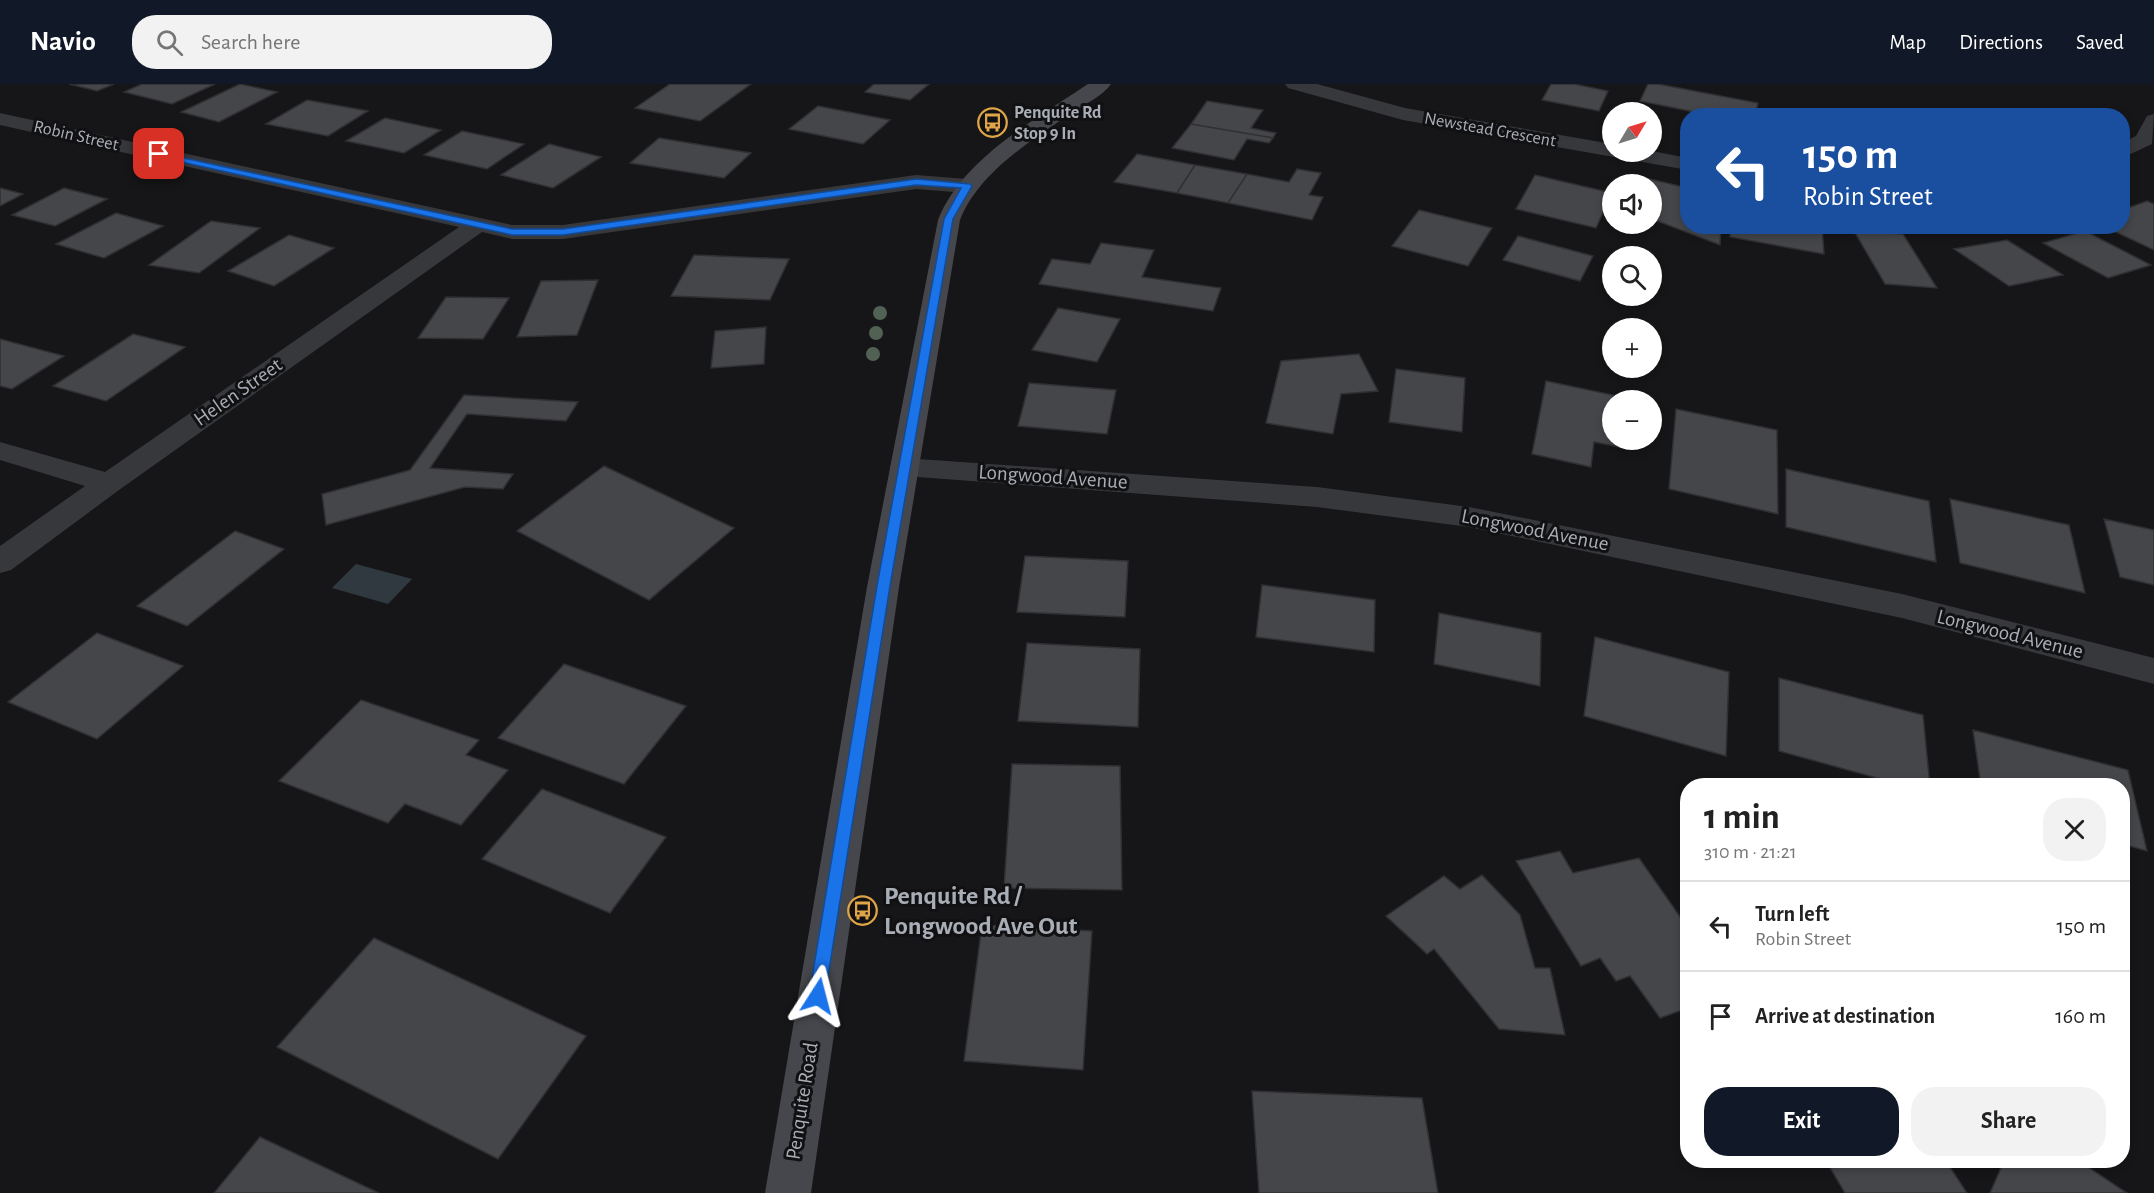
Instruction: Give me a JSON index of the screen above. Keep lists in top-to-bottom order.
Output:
{
  "streets": {
    "street": [
      "Newstead Crescent",
      "Robin Street",
      "Helen Street",
      "Longwood Avenue",
      "Penquite Road"
    ]
  },
  "crossings": [
    ["Robin Street", "Helen Street"],
    ["Robin Street", "Penquite Road"],
    ["Longwood Avenue", "Penquite Road"]
  ],
  "places": {
    "bus stop": ["Penquite Rd Stop 9 In", "Penquite Rd / Longwood Ave Out"]
  },
  "north": "top right",
  "page": {
    "header": "Navio",
    "search": "Search here",
    "nav": ["Map", "Directions", "Saved"],
    "map_buttons": ["+", "−"],
    "turn": ["150 m", "Robin Street"],
    "heading": ["1 min", "310 m · 21:21"],
    "list": [
      {
        "name": "Turn left",
        "note": "Robin Street",
        "value": "150 m"
      },
      {
        "name": "Arrive at destination",
        "value": "160 m"
      }
    ],
    "buttons": ["Exit", "Share"]
  }
}
